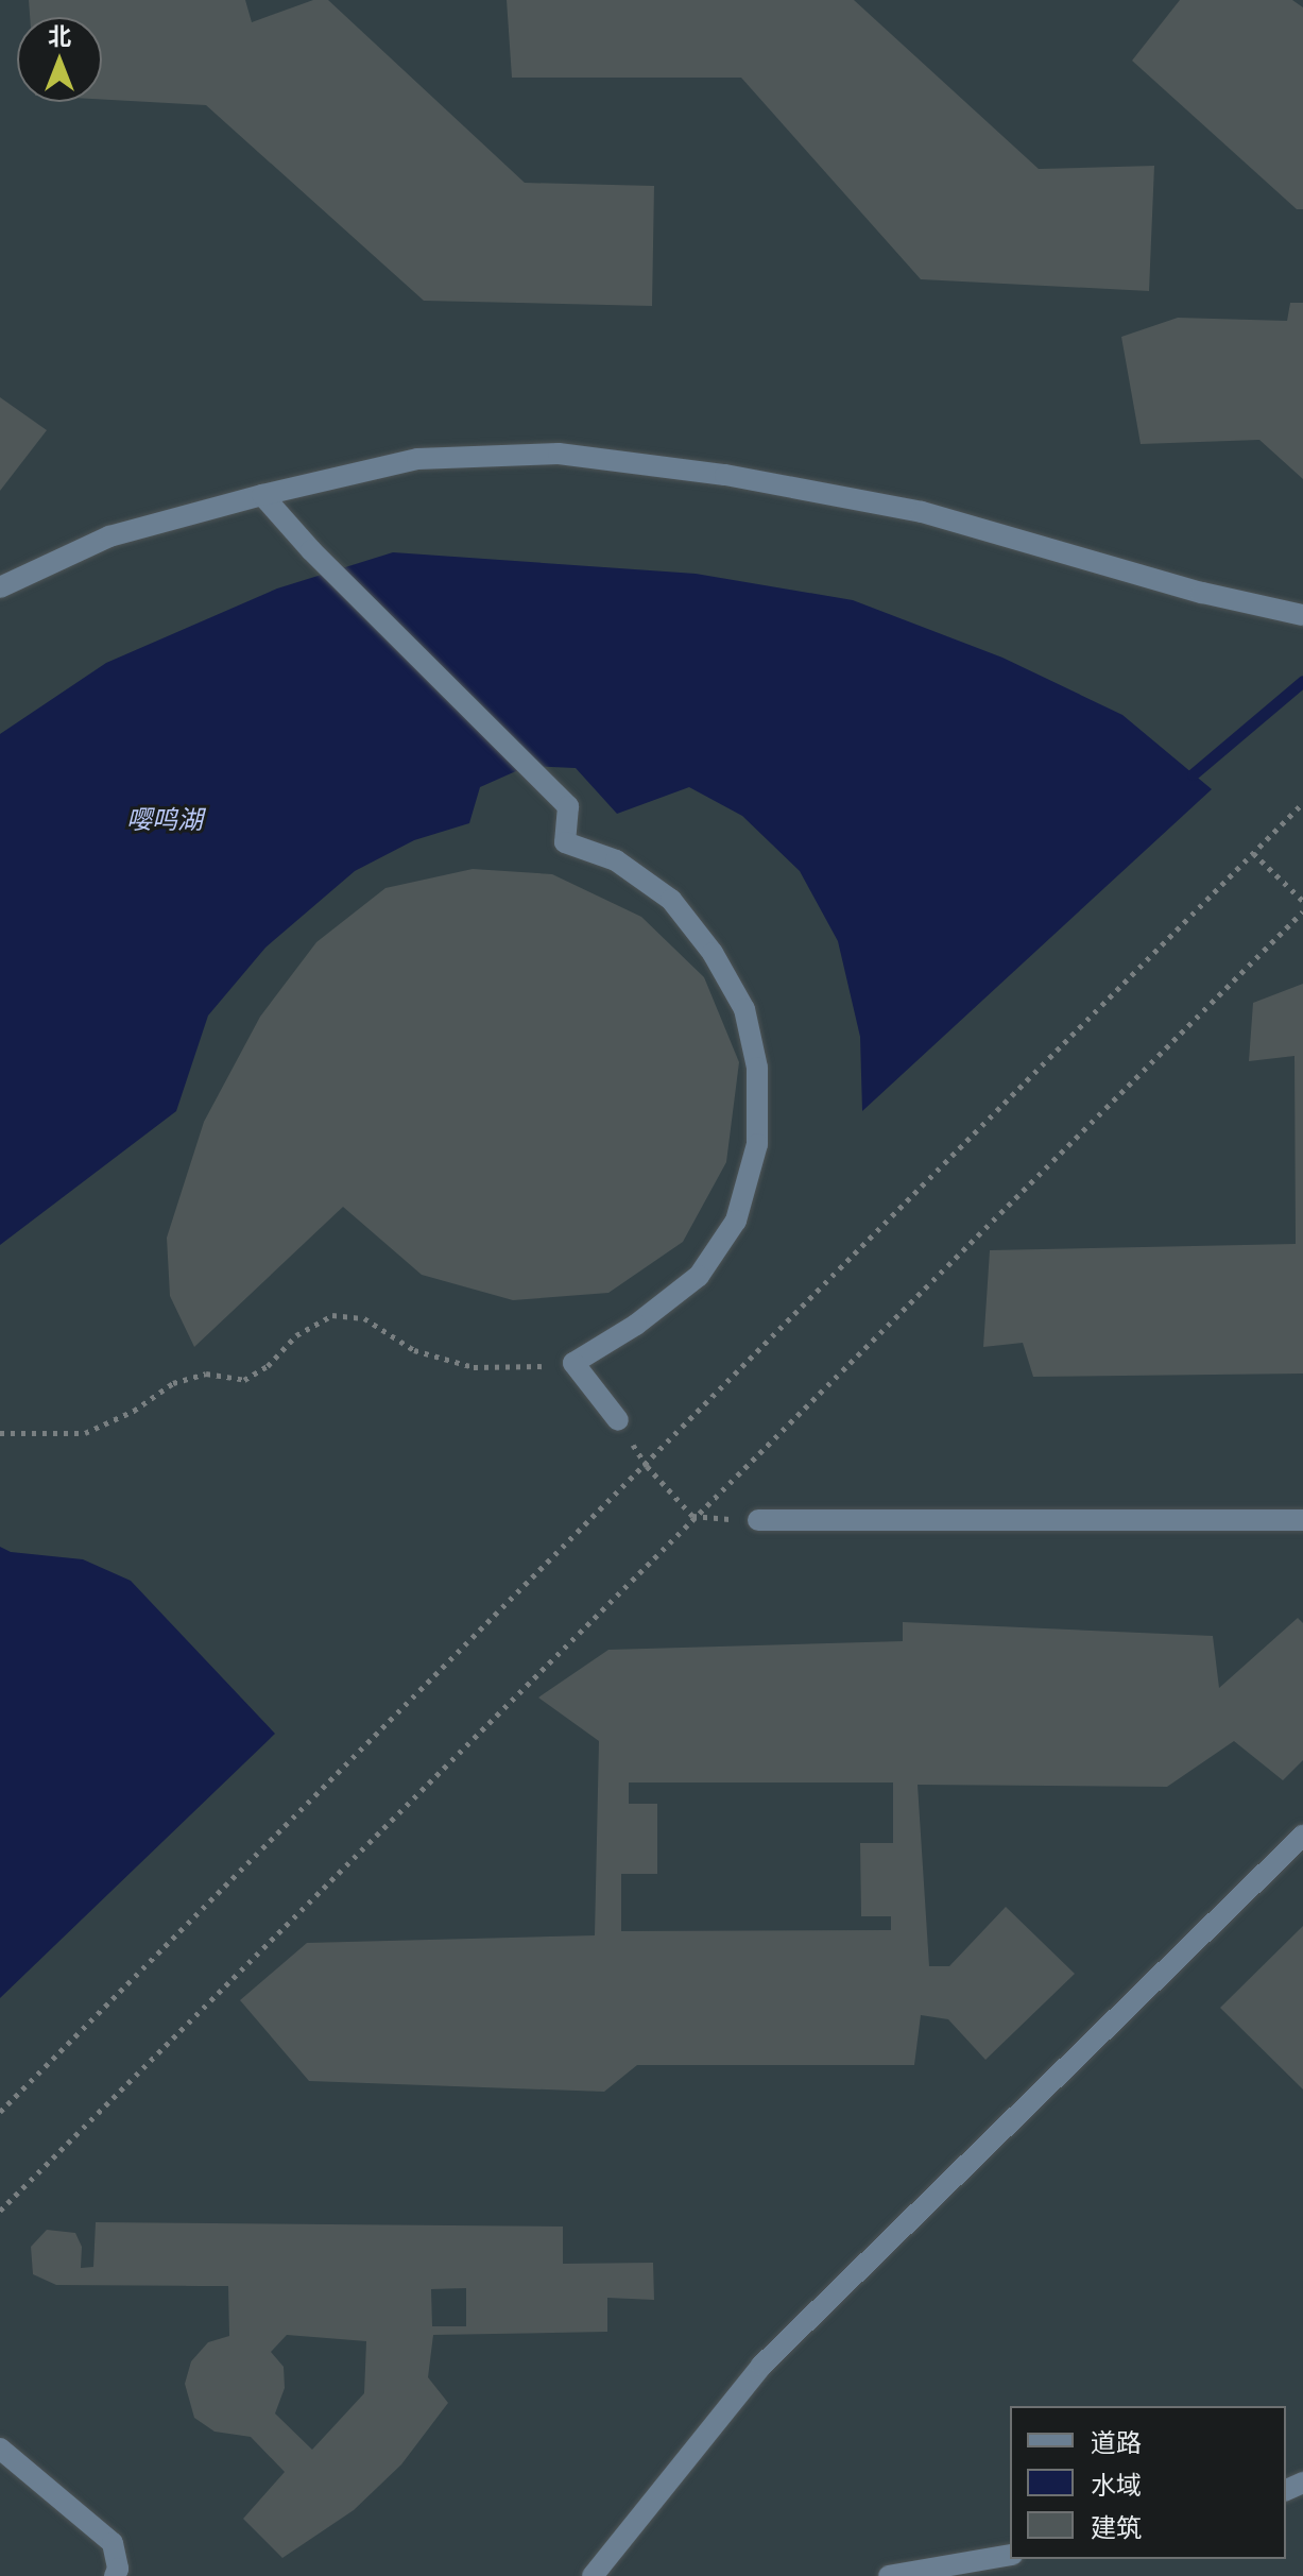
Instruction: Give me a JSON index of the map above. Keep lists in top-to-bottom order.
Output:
{
  "water": ["嘤鸣湖"],
  "legend": ["道路", "水域", "建筑"],
  "north": "top"
}
